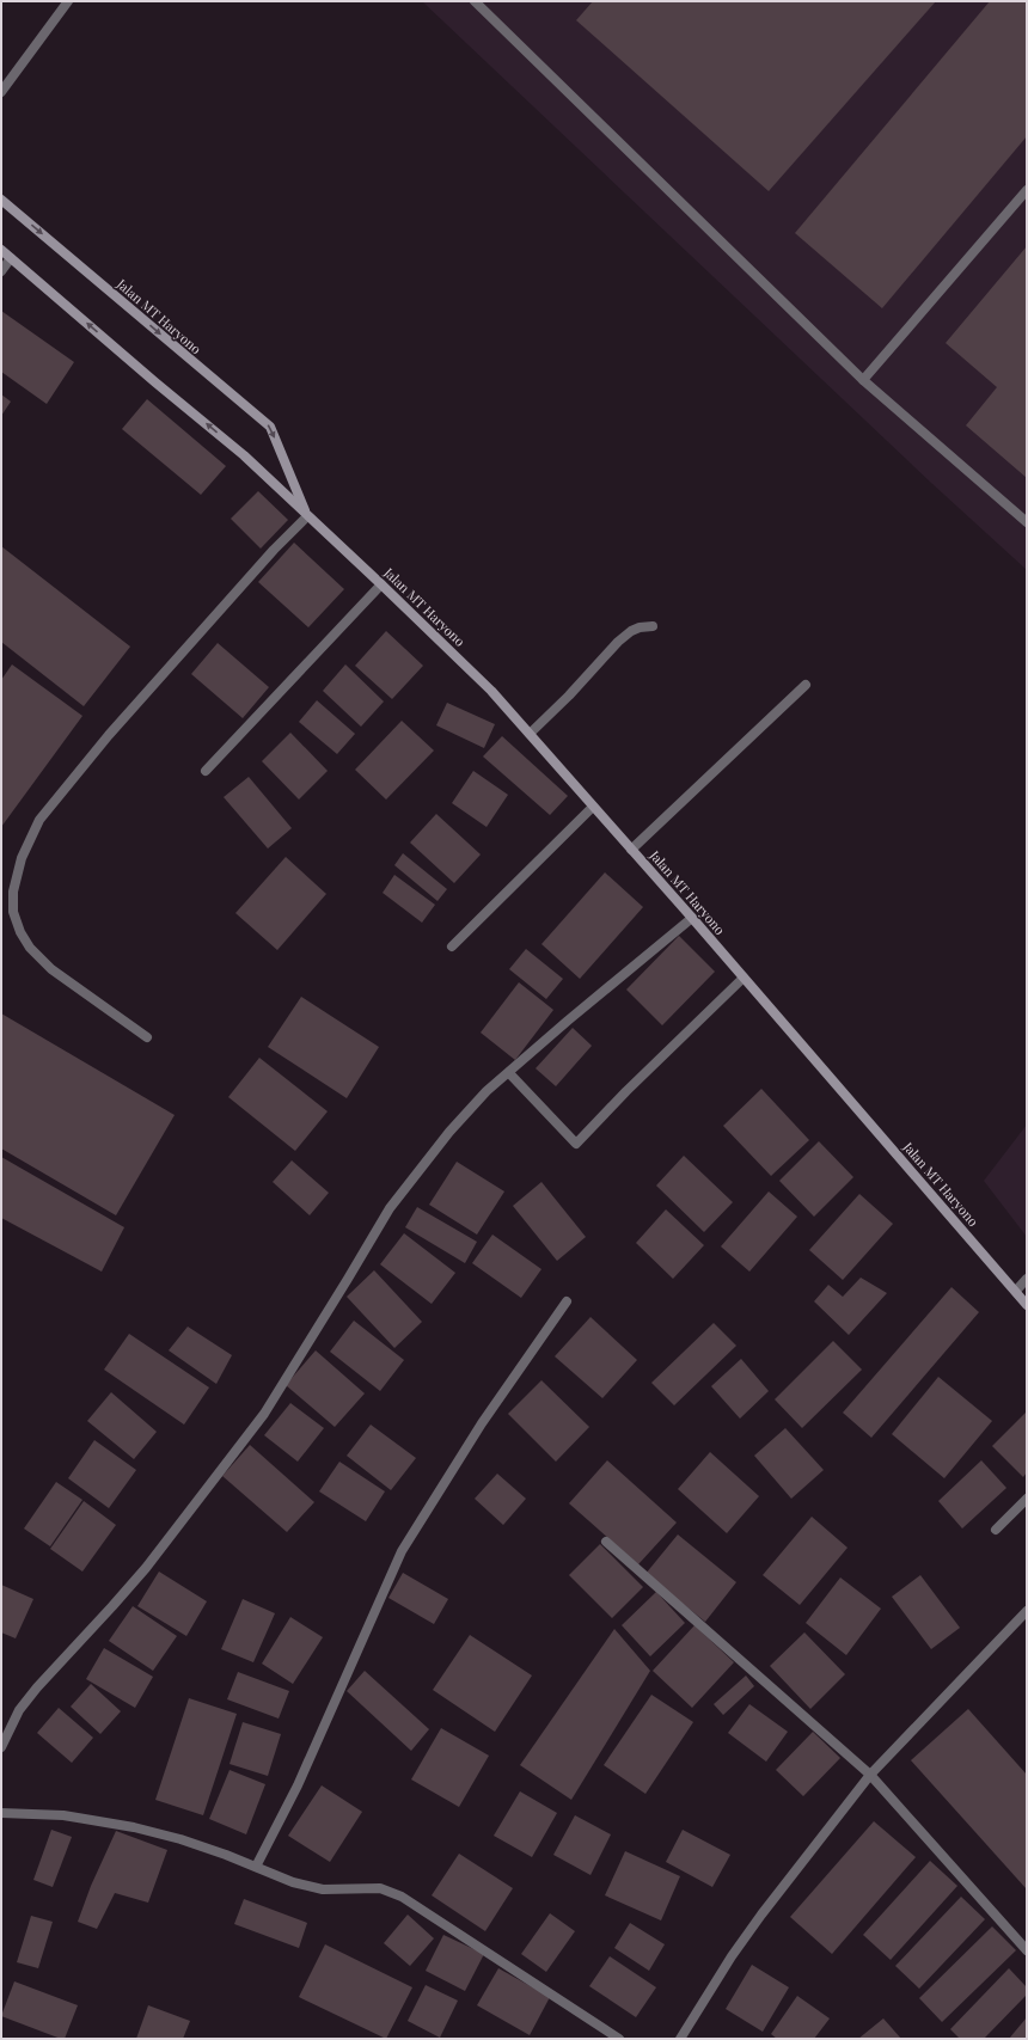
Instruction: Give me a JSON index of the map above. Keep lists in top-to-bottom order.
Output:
{
  "streets": {
    "main road": ["Jalan MT Haryono"]
  }
}
